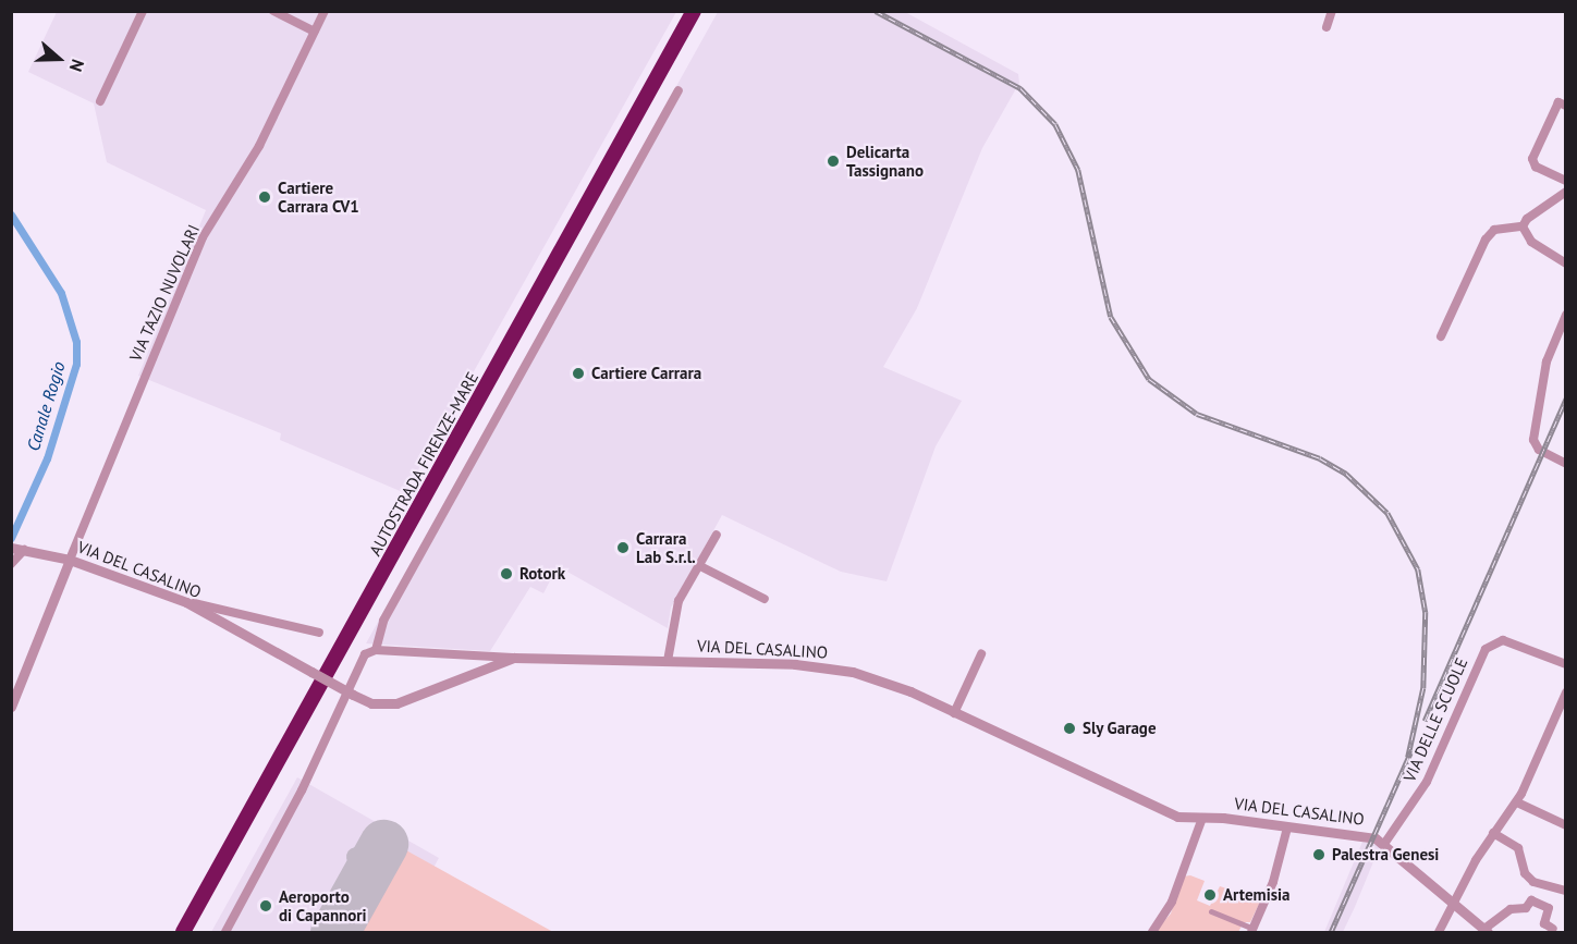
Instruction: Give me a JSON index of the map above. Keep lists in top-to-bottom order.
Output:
{
  "streets": {
    "highway": ["AUTOSTRADA FIRENZE-MARE"],
    "street": ["VIA TAZIO NUVOLARI", "VIA DEL CASALINO", "VIA DELLE SCUOLE"]
  },
  "crossings": [
    ["VIA TAZIO NUVOLARI", "VIA DEL CASALINO"],
    ["VIA DEL CASALINO", "VIA DELLE SCUOLE"]
  ],
  "water": ["Canale Rogio"],
  "places": [
    "Delicarta Tassignano",
    "Cartiere Carrara CV1",
    "Cartiere Carrara",
    "Carrara Lab S.r.l.",
    "Rotork",
    "Sly Garage",
    "Palestra Genesi",
    "Artemisia",
    "Aeroporto di Capannori"
  ],
  "north": "right"
}
